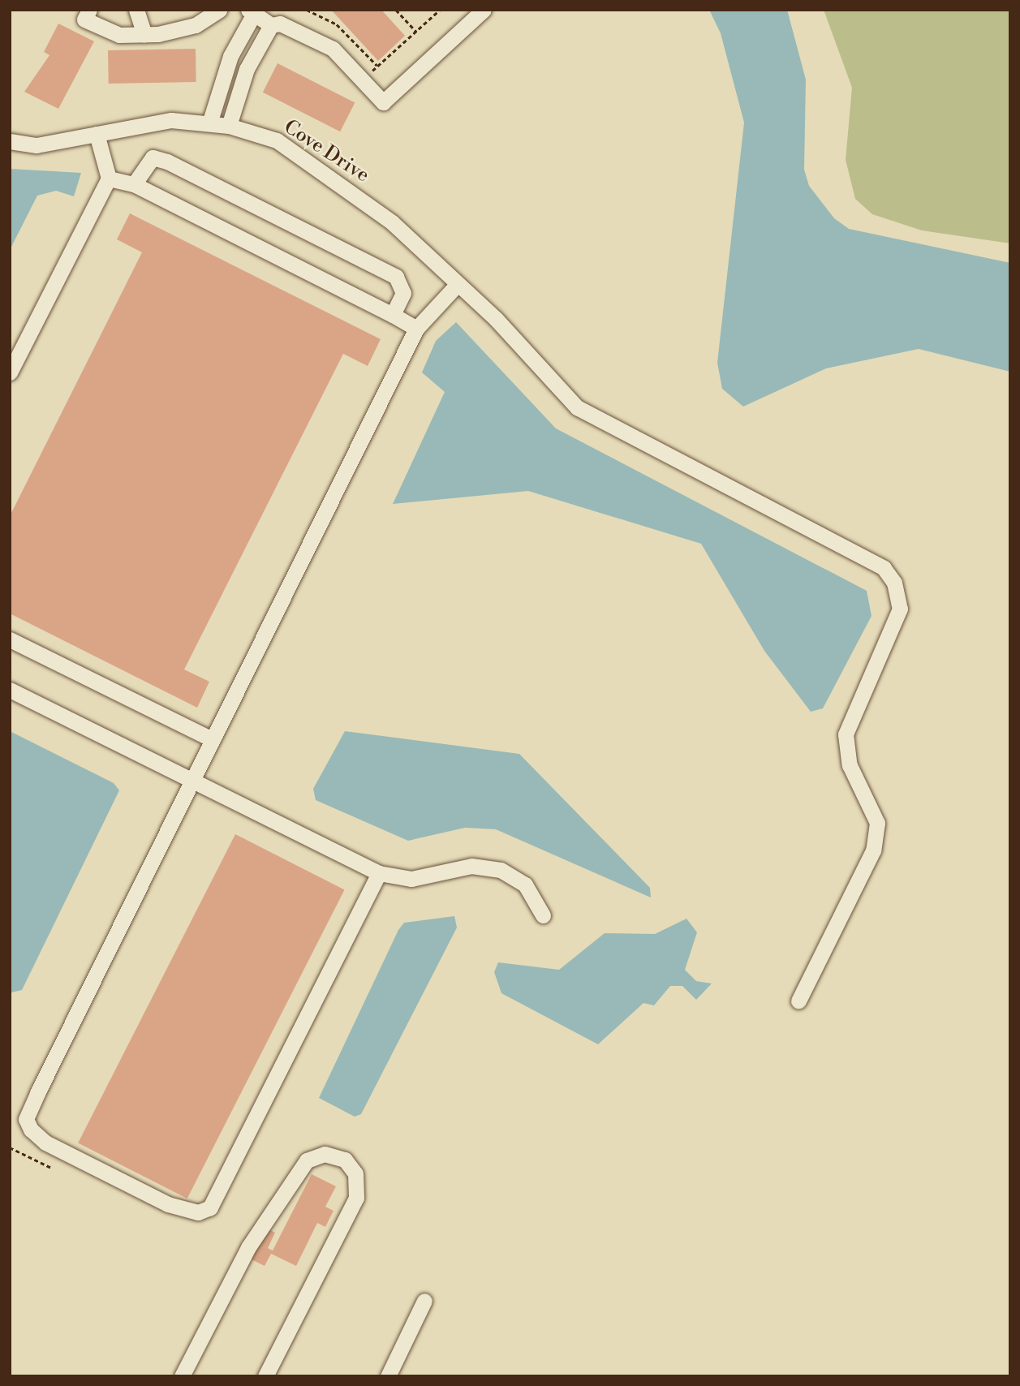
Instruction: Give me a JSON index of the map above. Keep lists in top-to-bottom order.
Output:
{
  "streets": {
    "street": ["Cove Drive"]
  }
}
